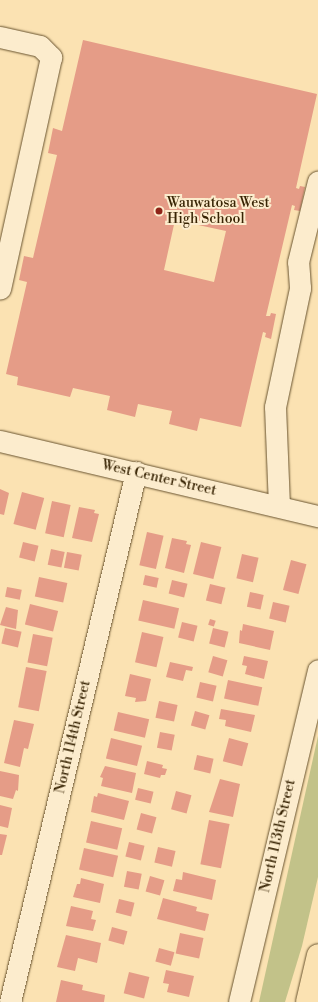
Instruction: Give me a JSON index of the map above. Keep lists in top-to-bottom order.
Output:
{
  "streets": {
    "street": ["West Center Street", "North 114th Street", "North 113th Street"]
  },
  "crossings": [
    ["West Center Street", "North 114th Street"]
  ],
  "places": ["Wauwatosa West High School"]
}
